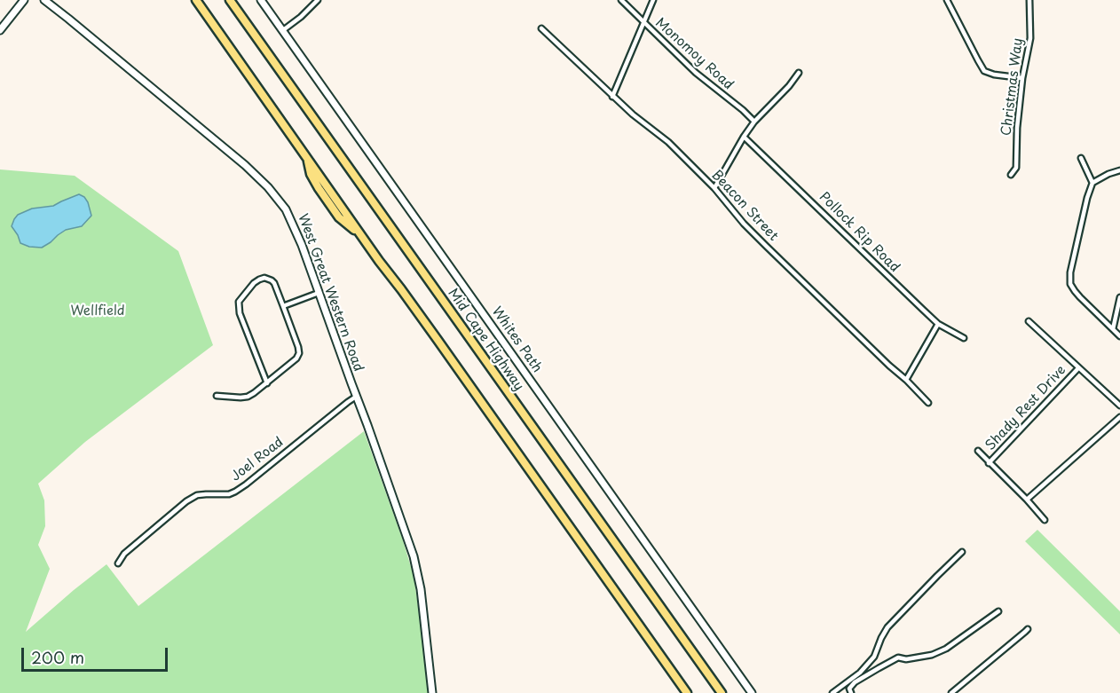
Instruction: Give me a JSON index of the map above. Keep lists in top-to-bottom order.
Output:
{
  "streets": {
    "highway": ["Mid Cape Highway"],
    "street": [
      "Monomoy Road",
      "Christmas Way",
      "Beacon Street",
      "Pollock Rip Road",
      "West Great Western Road",
      "Whites Path",
      "Shady Rest Drive",
      "Joel Road"
    ]
  },
  "crossings": [
    ["West Great Western Road", "Joel Road"]
  ],
  "parks": ["Wellfield"],
  "scale_bar": "200 m"
}
